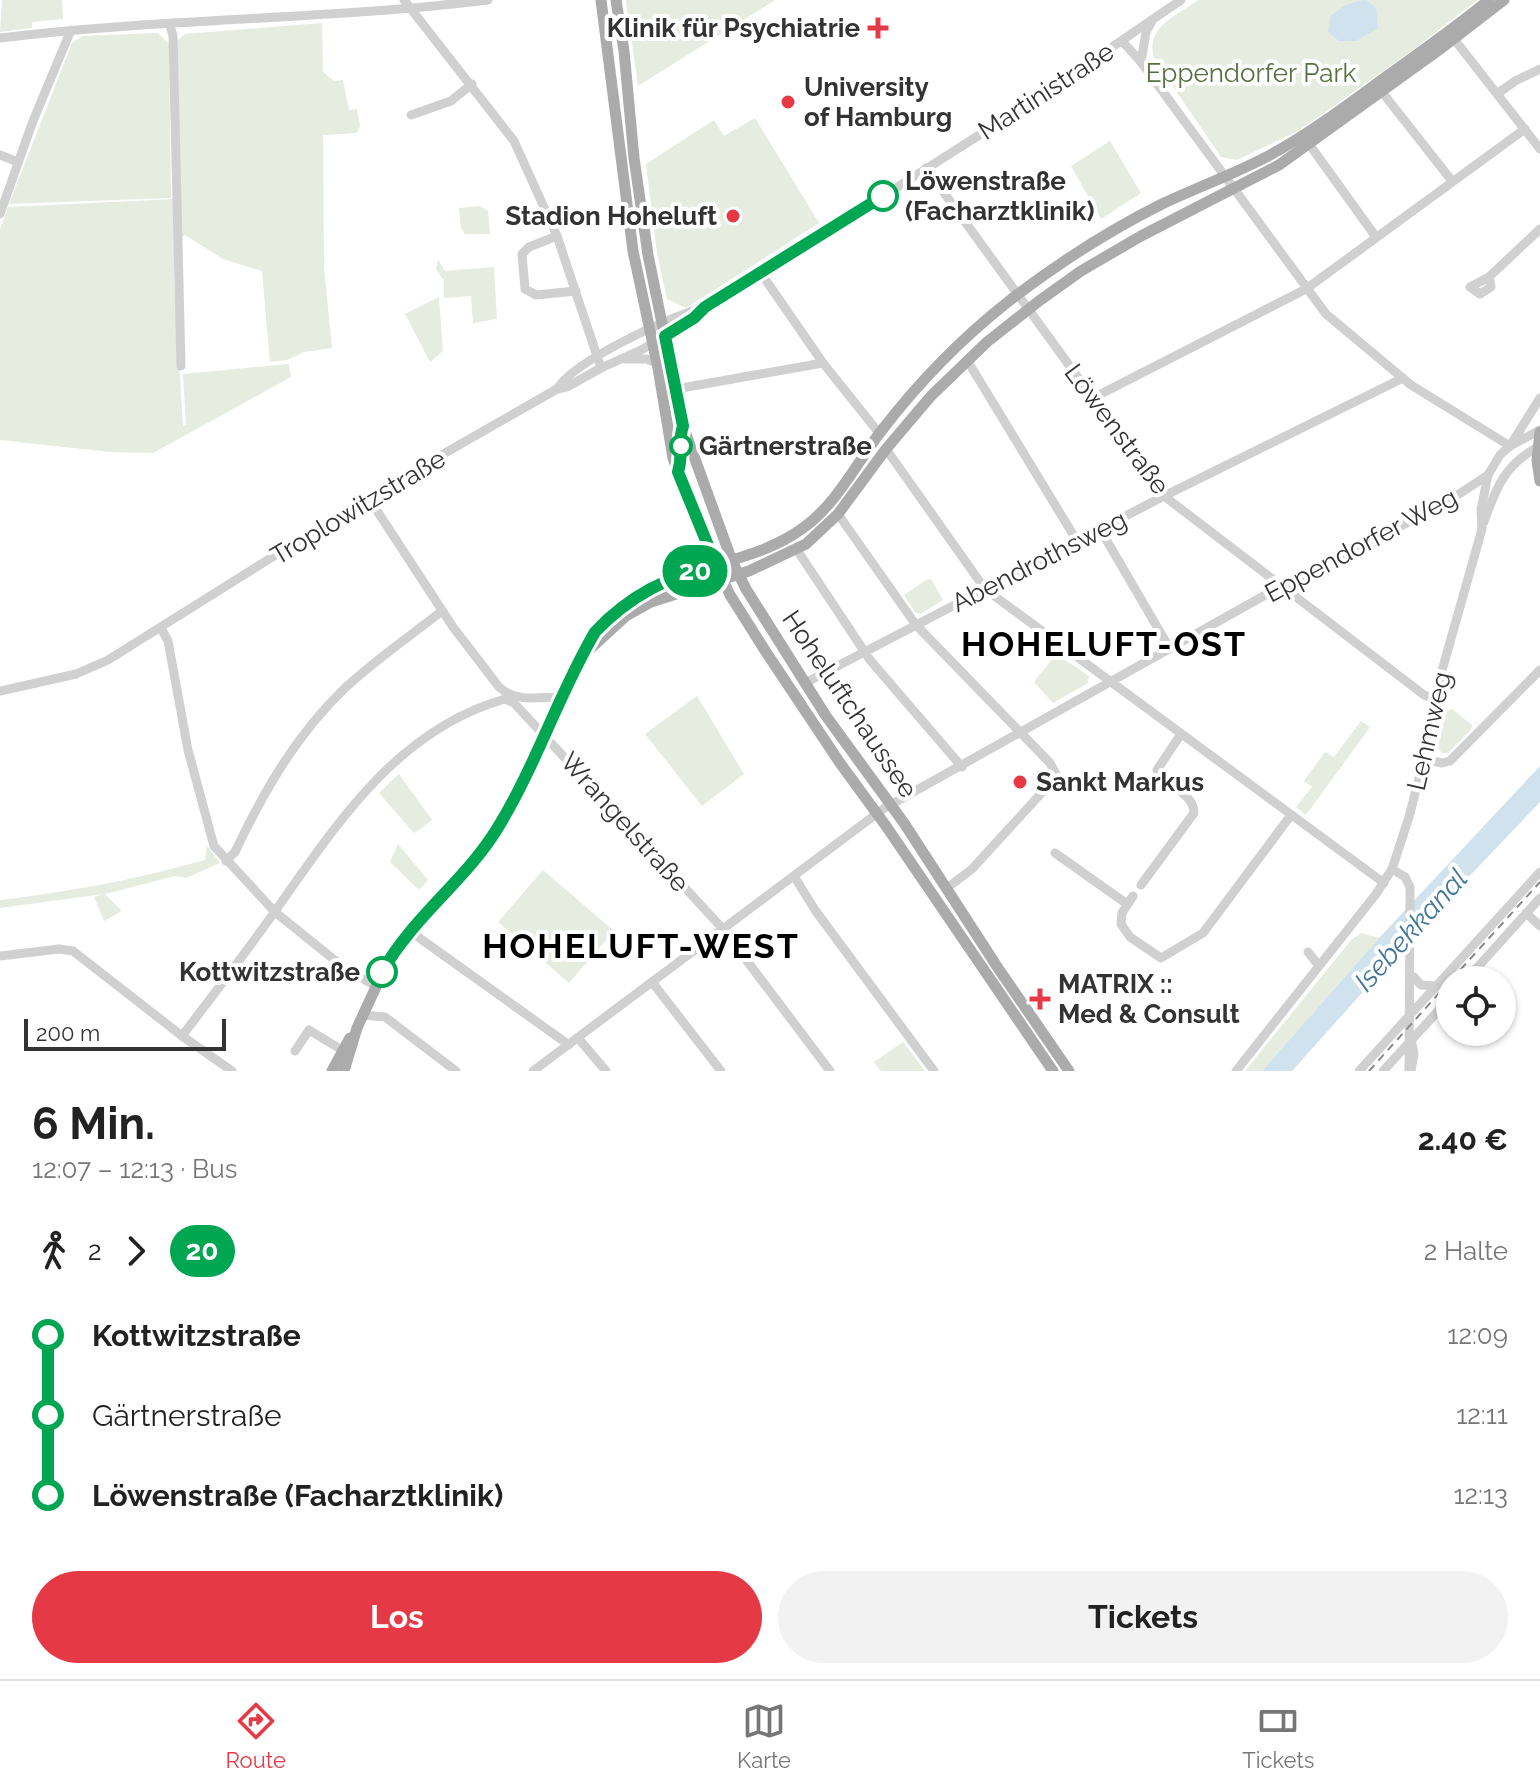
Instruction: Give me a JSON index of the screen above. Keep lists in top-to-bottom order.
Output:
{
  "streets": {
    "main road": ["Hoheluftchaussee"],
    "street": [
      "Martinistraße",
      "Löwenstraße",
      "Troplowitzstraße",
      "Eppendorfer Weg",
      "Abendrothsweg",
      "Lehmweg",
      "Wrangelstraße"
    ]
  },
  "crossings": [
    ["Martinistraße", "Löwenstraße"],
    ["Martinistraße", "Troplowitzstraße"],
    ["Martinistraße", "Hoheluftchaussee"],
    ["Löwenstraße", "Eppendorfer Weg"],
    ["Löwenstraße", "Abendrothsweg"],
    ["Löwenstraße", "Lehmweg"],
    ["Troplowitzstraße", "Hoheluftchaussee"],
    ["Troplowitzstraße", "Wrangelstraße"],
    ["Eppendorfer Weg", "Hoheluftchaussee"],
    ["Eppendorfer Weg", "Lehmweg"],
    ["Eppendorfer Weg", "Wrangelstraße"],
    ["Abendrothsweg", "Hoheluftchaussee"]
  ],
  "districts": ["HOHELUFT-OST", "HOHELUFT-WEST"],
  "water": ["Isebekkanal"],
  "parks": ["Eppendorfer Park"],
  "places": {
    "health": ["Klinik für Psychiatrie", "MATRIX :: Med & Consult"],
    "other": [
      "University of Hamburg",
      "Löwenstraße (Facharztklinik)",
      "Stadion Hoheluft",
      "Gärtnerstraße",
      "Sankt Markus",
      "Kottwitzstraße"
    ]
  },
  "lines": ["bus line 20"],
  "scale_bar": "200 m",
  "page": {
    "on_map": "20",
    "scale": "200 m",
    "heading": ["6 Min.", "12:07 – 12:13 · Bus", "2.40 €"],
    "legs": ["2", "20", "2 Halte"],
    "list": [
      {
        "name": "Kottwitzstraße",
        "value": "12:09"
      },
      {
        "name": "Gärtnerstraße",
        "value": "12:11"
      },
      {
        "name": "Löwenstraße (Facharztklinik)",
        "value": "12:13"
      }
    ],
    "buttons": ["Los", "Tickets"],
    "tabs": ["Route", "Karte", "Tickets"]
  }
}
